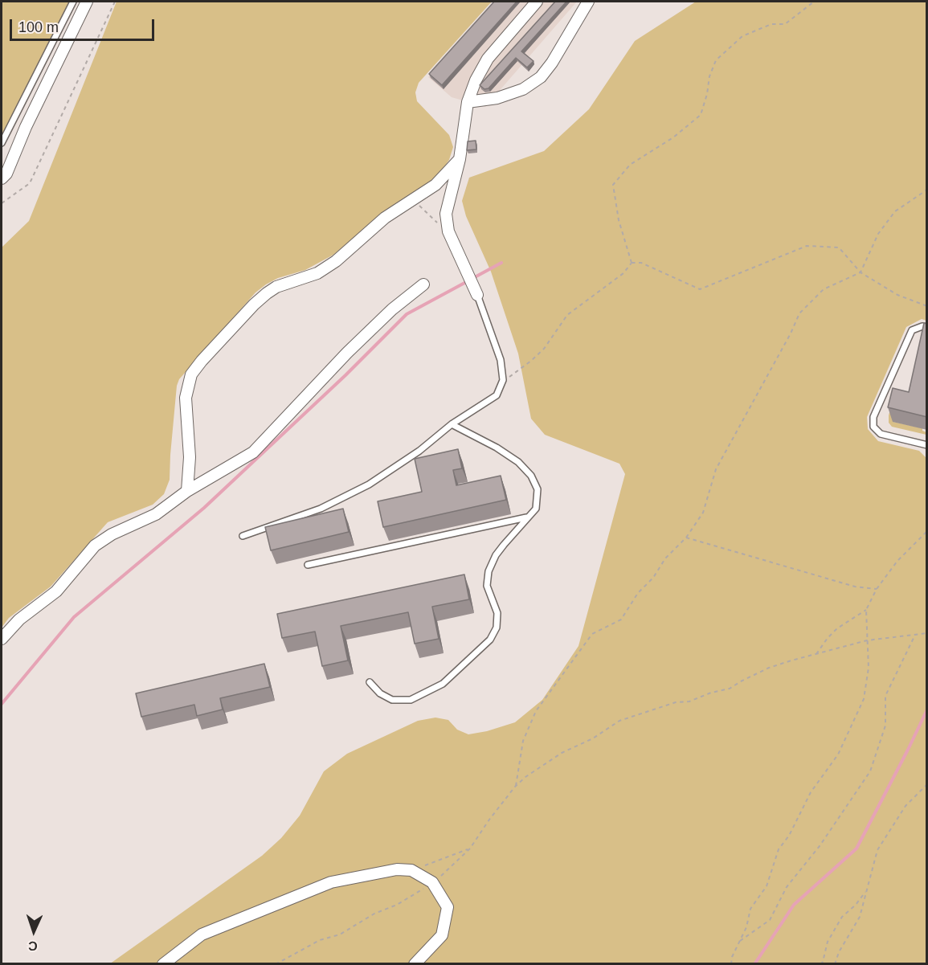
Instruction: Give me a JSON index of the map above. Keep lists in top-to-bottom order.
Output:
{
  "scale_bar": "100 m",
  "north": "bottom"
}
